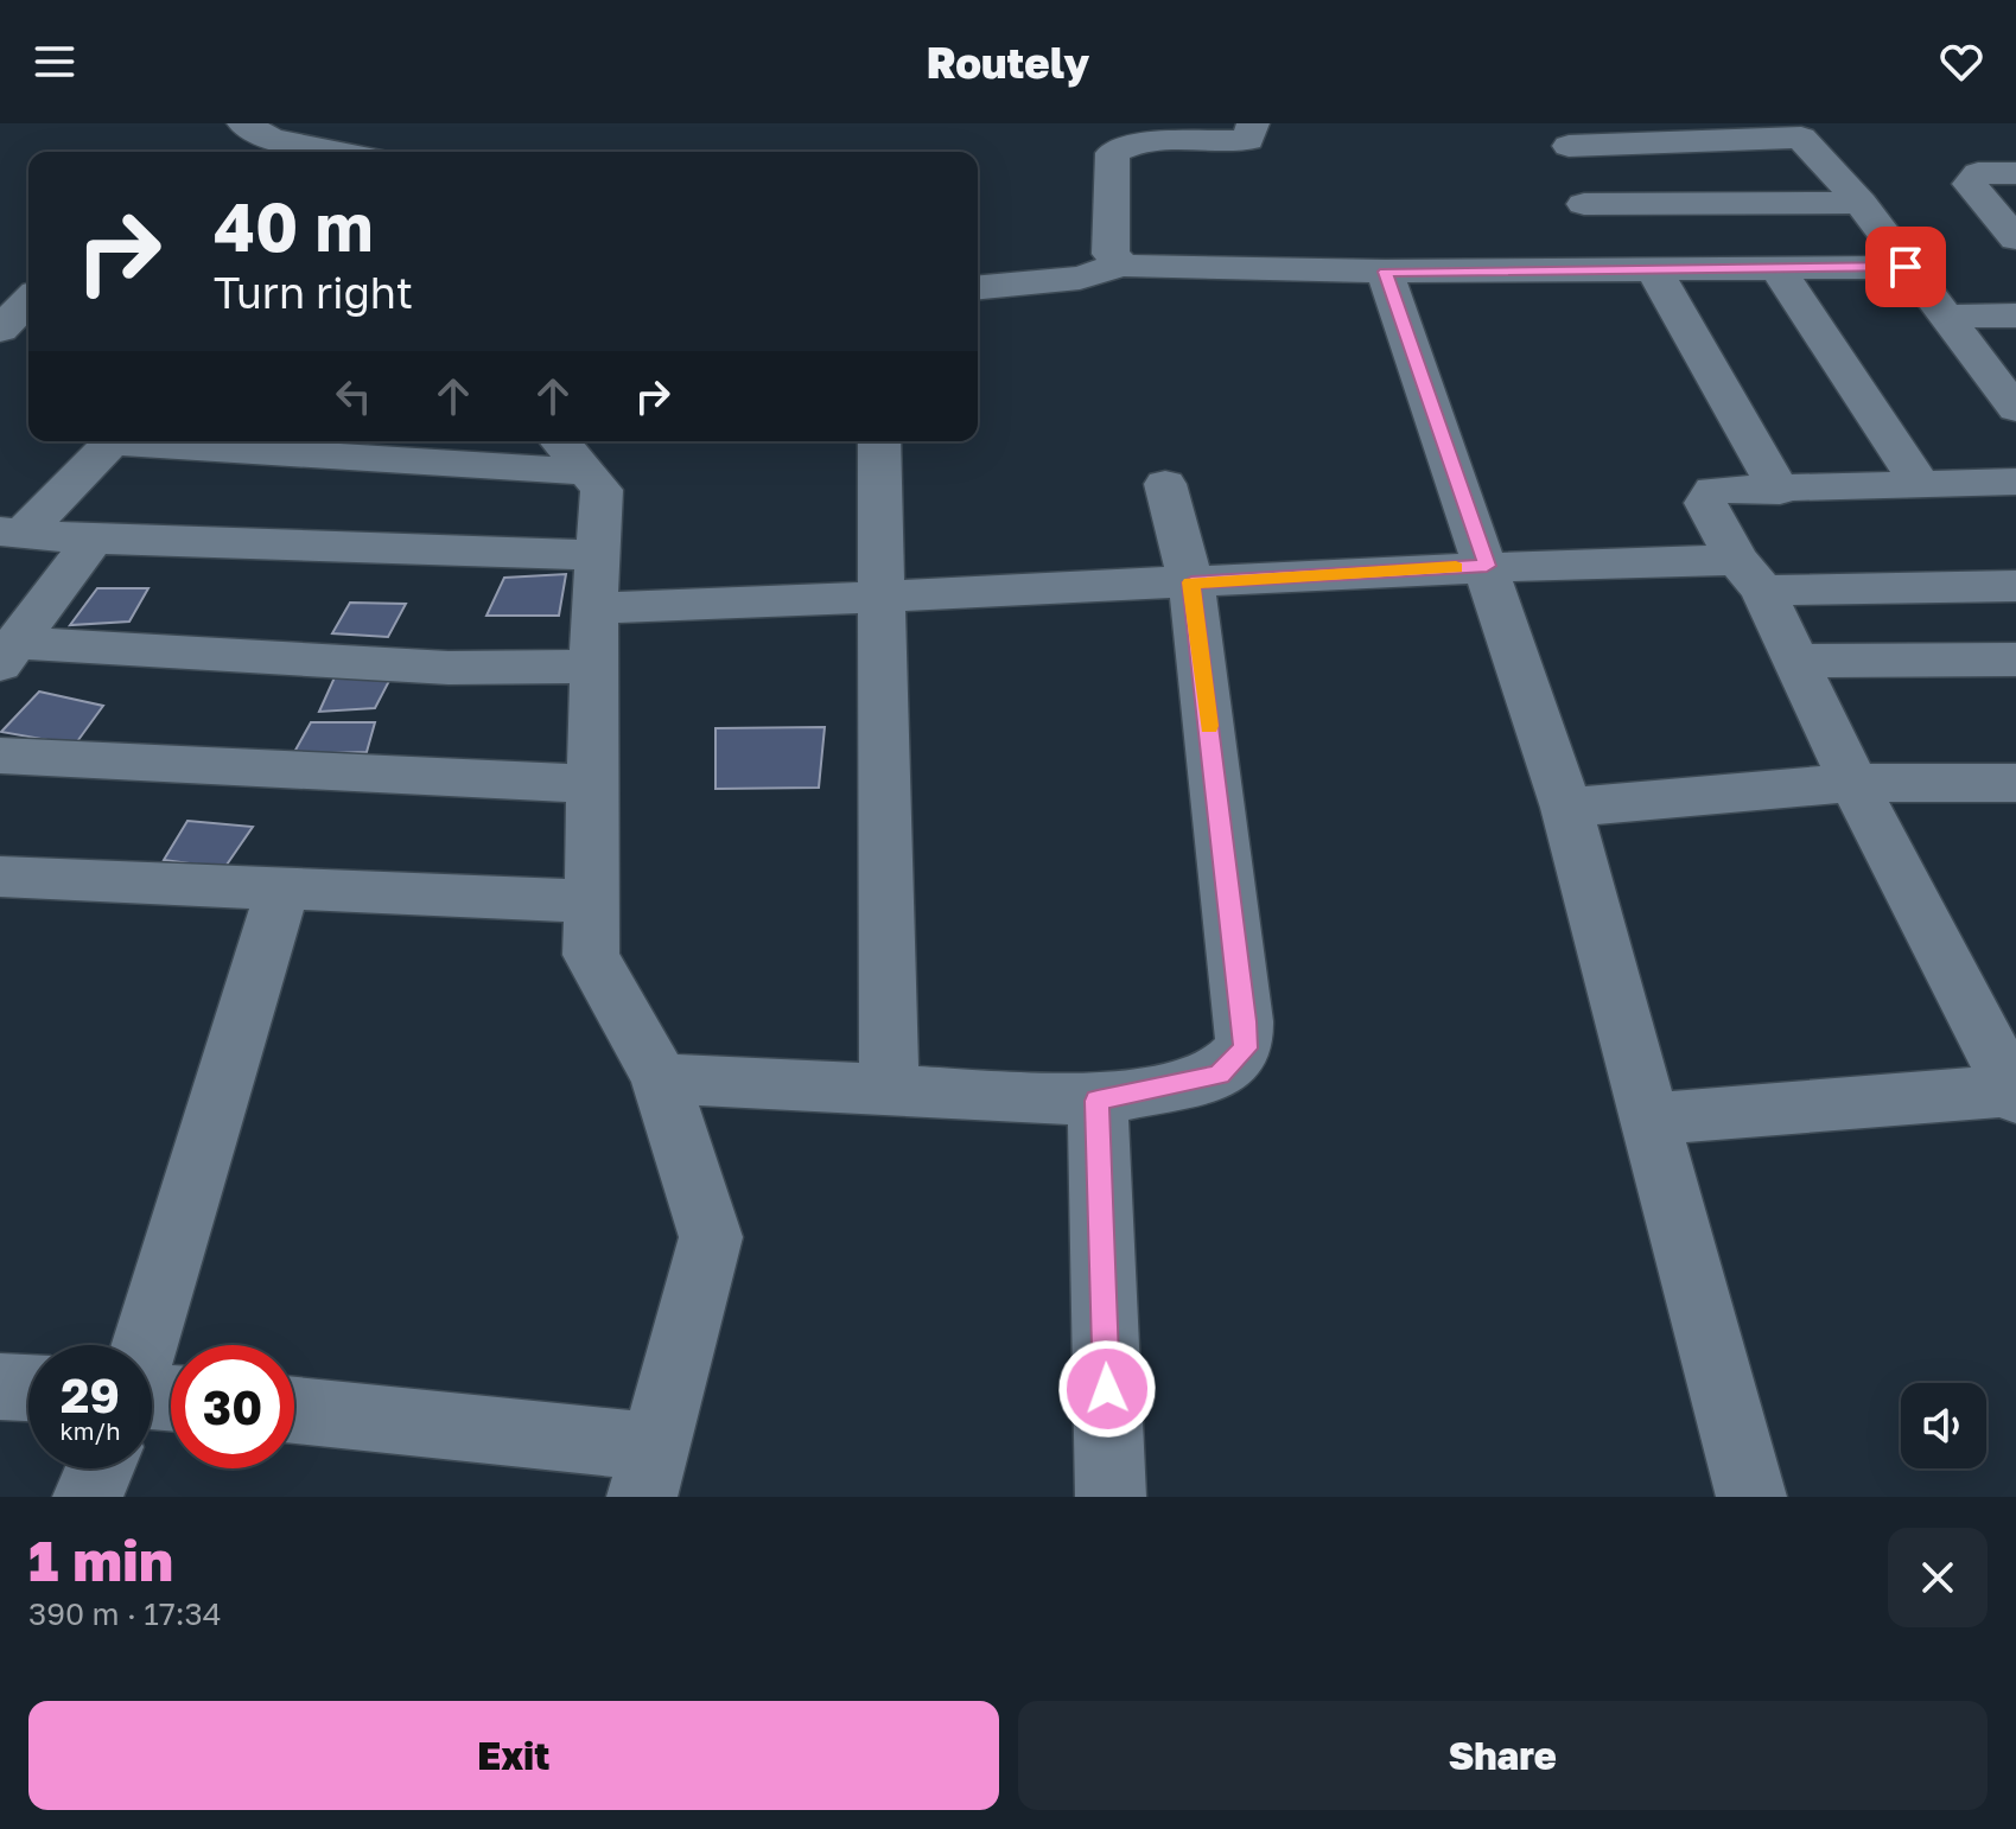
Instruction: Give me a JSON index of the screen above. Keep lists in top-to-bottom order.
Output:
{
  "page": {
    "header": "Routely",
    "turn": ["40 m", "Turn right"],
    "speed": "29 km/h",
    "limit": "30",
    "heading": ["1 min", "390 m · 17:34"],
    "buttons": ["Exit", "Share"]
  }
}
